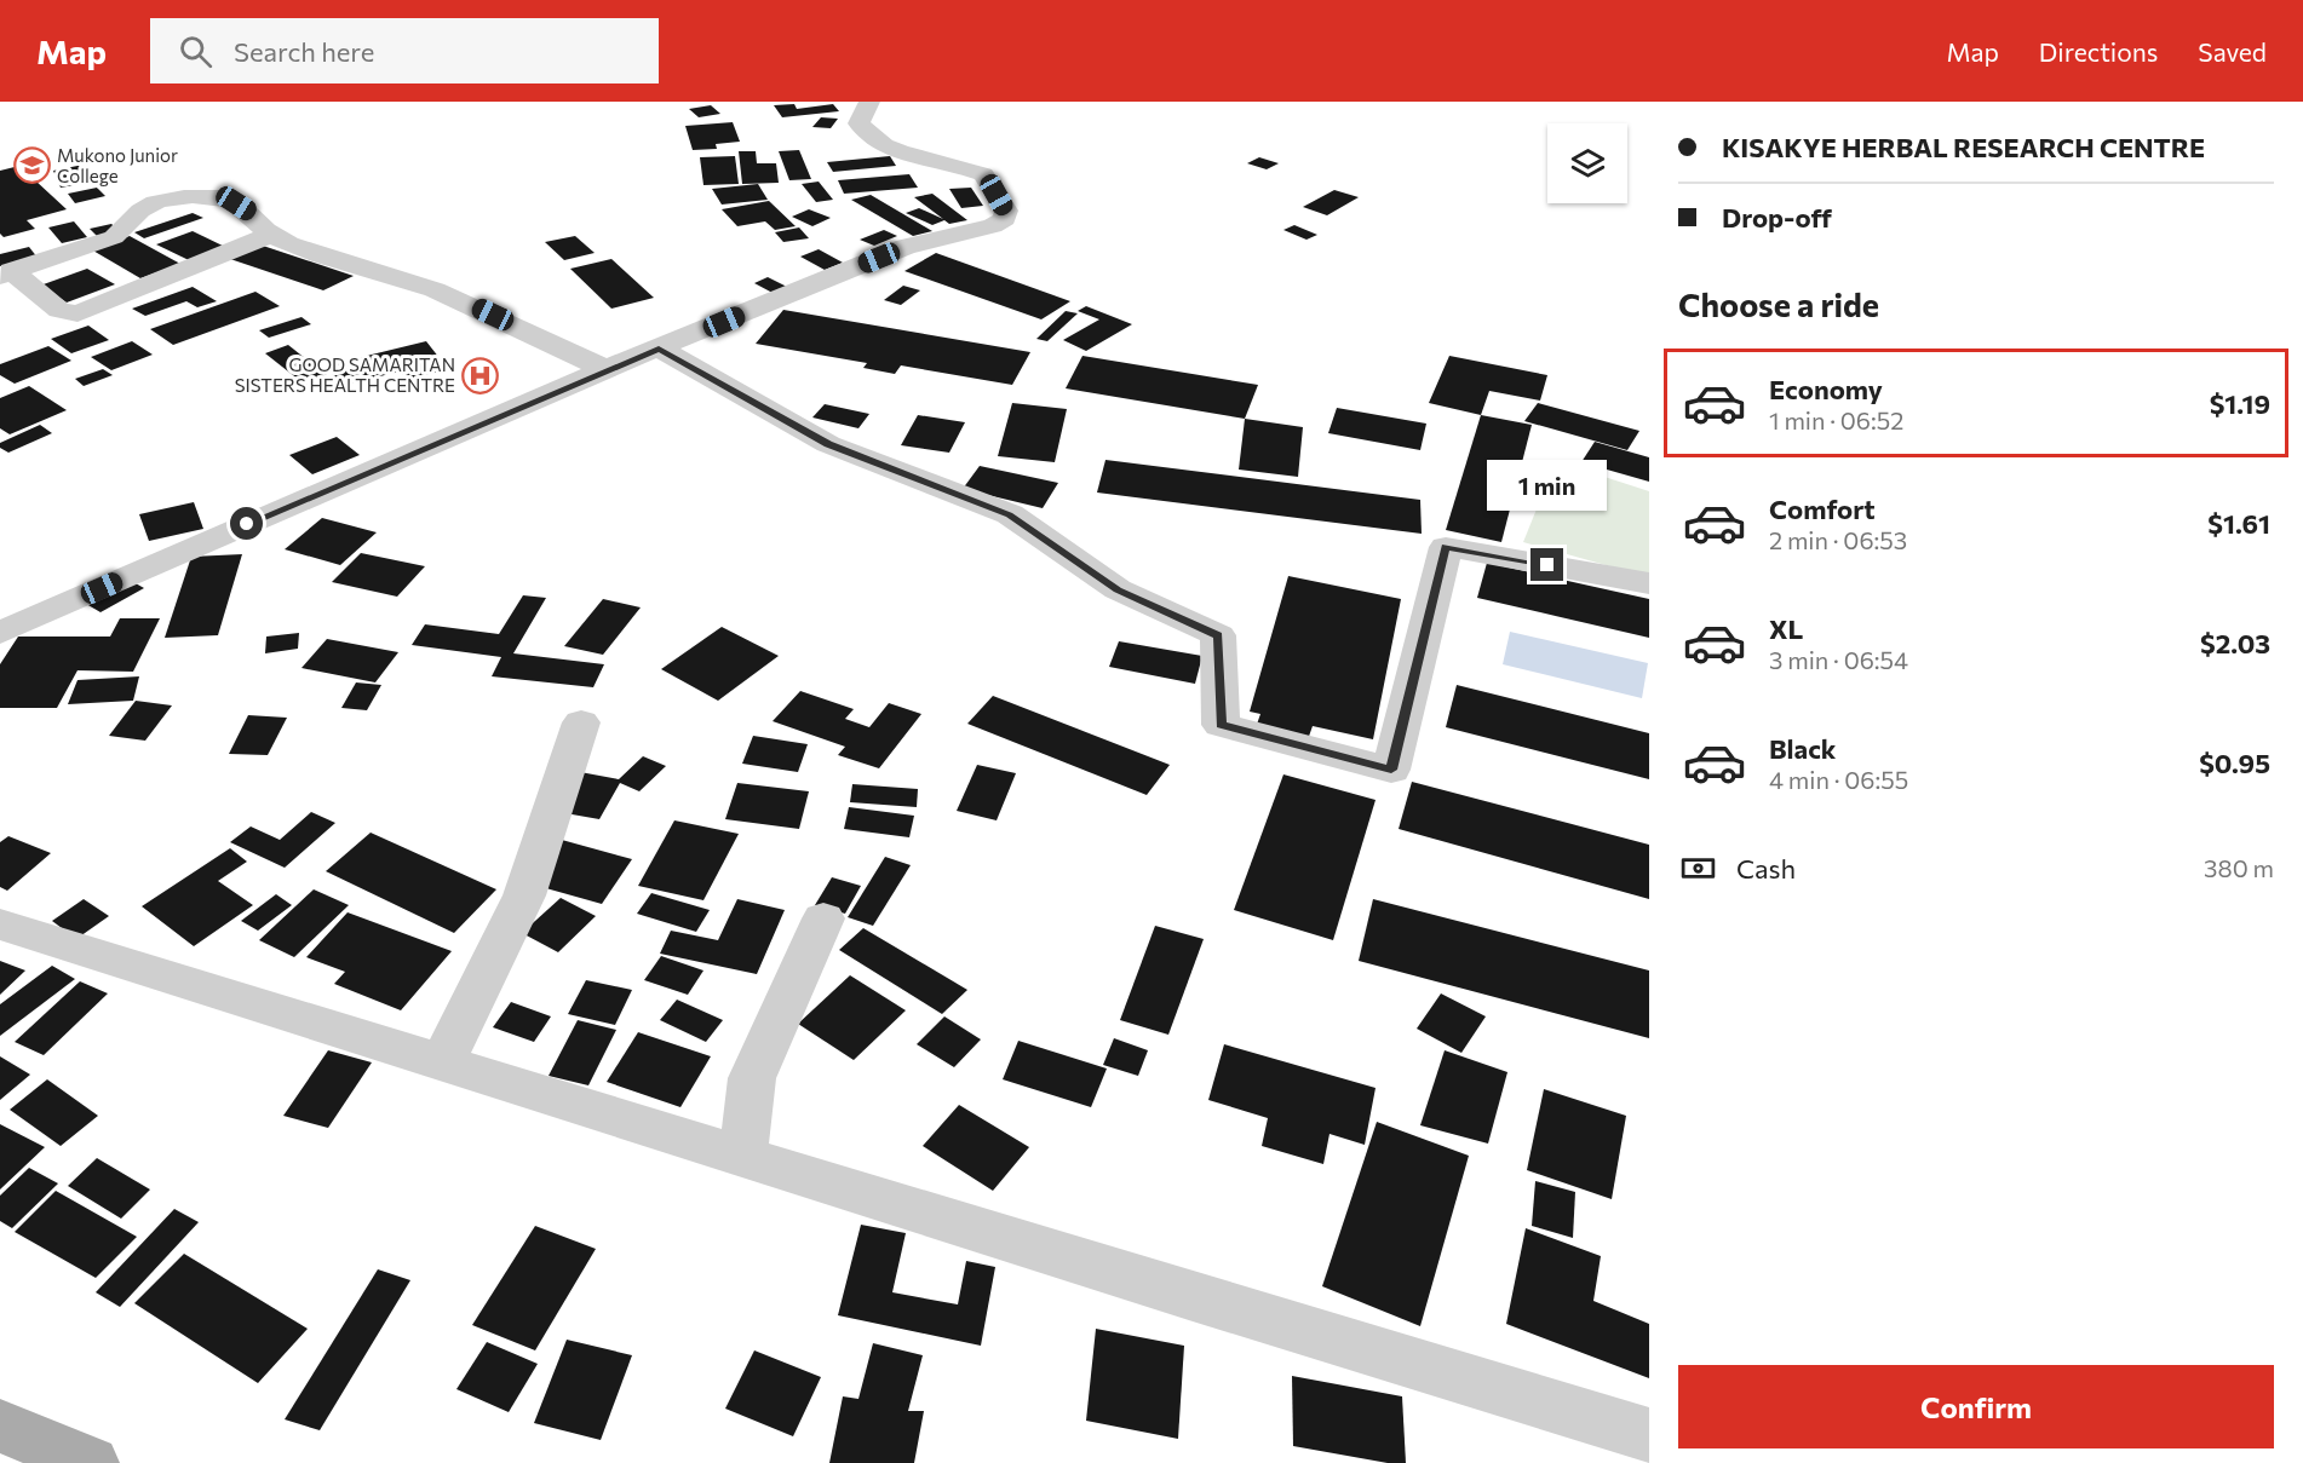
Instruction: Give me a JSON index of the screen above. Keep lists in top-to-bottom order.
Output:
{
  "places": {
    "school or university": ["Mukono Junior College"],
    "hospital": ["GOOD SAMARITAN SISTERS HEALTH CENTRE"]
  },
  "page": {
    "header": "Map",
    "search": "Search here",
    "nav": ["Map", "Directions", "Saved"],
    "banner": ["KISAKYE HERBAL RESEARCH CENTRE", "Drop-off"],
    "heading": "Choose a ride",
    "list": [
      {
        "name": "Economy",
        "note": "1 min · 06:52",
        "value": "$1.19"
      },
      {
        "name": "Comfort",
        "note": "2 min · 06:53",
        "value": "$1.61"
      },
      {
        "name": "XL",
        "note": "3 min · 06:54",
        "value": "$2.03"
      },
      {
        "name": "Black",
        "note": "4 min · 06:55",
        "value": "$0.95"
      }
    ],
    "bubble": "1 min",
    "pay": ["Cash", "380 m"],
    "buttons": "Confirm"
  }
}
